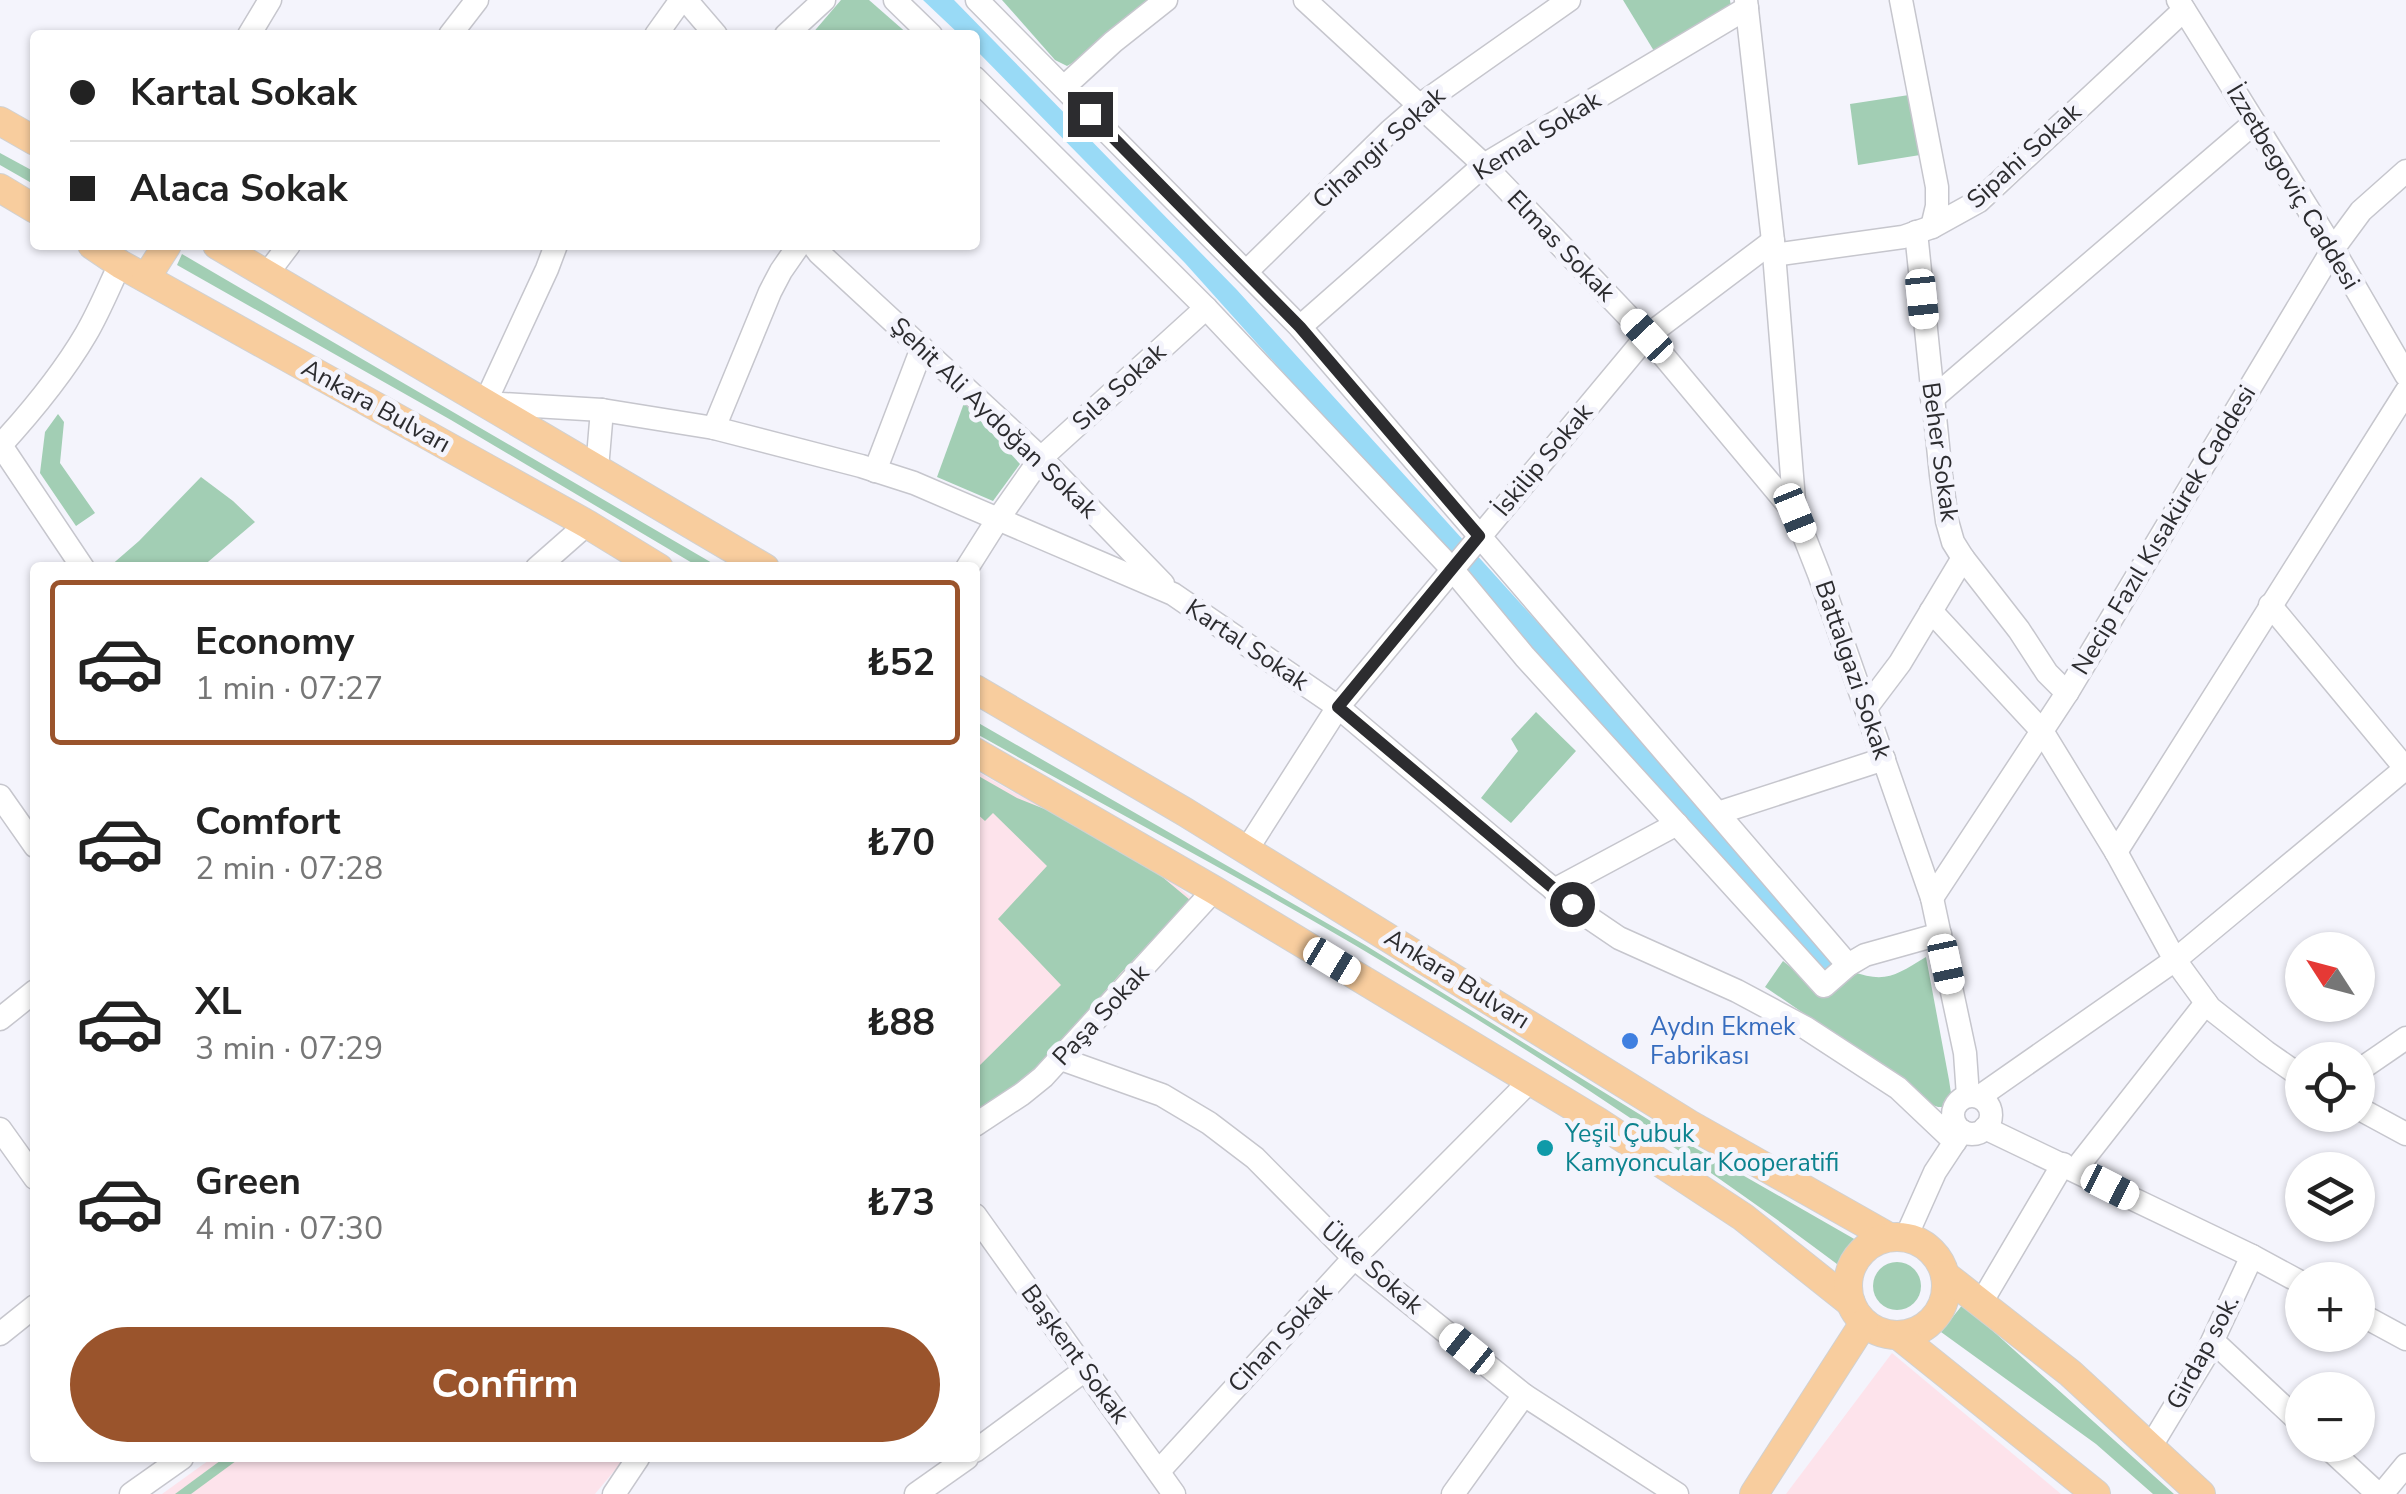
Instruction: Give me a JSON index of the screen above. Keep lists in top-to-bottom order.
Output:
{
  "streets": {
    "main road": ["Ankara Bulvarı"],
    "street": [
      "Kemal Sokak",
      "Cihangir Sokak",
      "Sipahi Sokak",
      "İzzetbegoviç Caddesi",
      "Elmas Sokak",
      "Sıla Sokak",
      "Şehit Ali Aydoğan Sokak",
      "Beher Sokak",
      "İskilip Sokak",
      "Necip Fazıl Kısakürek Caddesi",
      "Kartal Sokak",
      "Battalgazi Sokak",
      "Paşa Sokak",
      "Ülke Sokak",
      "Cihan Sokak",
      "Girdap sok.",
      "Başkent Sokak"
    ]
  },
  "crossings": [
    ["Kemal Sokak", "Elmas Sokak"],
    ["Kemal Sokak", "Battalgazi Sokak"],
    ["Cihangir Sokak", "Elmas Sokak"],
    ["Sipahi Sokak", "İzzetbegoviç Caddesi"],
    ["Sipahi Sokak", "Beher Sokak"],
    ["Sipahi Sokak", "İskilip Sokak"],
    ["Sipahi Sokak", "Battalgazi Sokak"],
    ["İzzetbegoviç Caddesi", "Necip Fazıl Kısakürek Caddesi"],
    ["Elmas Sokak", "İskilip Sokak"],
    ["Elmas Sokak", "Battalgazi Sokak"],
    ["Sıla Sokak", "Şehit Ali Aydoğan Sokak"],
    ["Sıla Sokak", "Kartal Sokak"],
    ["Ankara Bulvarı", "Paşa Sokak"],
    ["Ankara Bulvarı", "Cihan Sokak"],
    ["Şehit Ali Aydoğan Sokak", "Kartal Sokak"],
    ["Beher Sokak", "Necip Fazıl Kısakürek Caddesi"],
    ["İskilip Sokak", "Kartal Sokak"],
    ["İskilip Sokak", "Battalgazi Sokak"],
    ["Necip Fazıl Kısakürek Caddesi", "Battalgazi Sokak"],
    ["Kartal Sokak", "Battalgazi Sokak"],
    ["Kartal Sokak", "Girdap sok."],
    ["Paşa Sokak", "Ülke Sokak"],
    ["Ülke Sokak", "Cihan Sokak"],
    ["Cihan Sokak", "Başkent Sokak"]
  ],
  "places": ["Aydın Ekmek Fabrikası", "Yeşil Çubuk Kamyoncular Kooperatifi"],
  "north": "top left",
  "page": {
    "banner": ["Kartal Sokak", "Alaca Sokak"],
    "list": [
      {
        "name": "Economy",
        "note": "1 min · 07:27",
        "value": "₺52"
      },
      {
        "name": "Comfort",
        "note": "2 min · 07:28",
        "value": "₺70"
      },
      {
        "name": "XL",
        "note": "3 min · 07:29",
        "value": "₺88"
      },
      {
        "name": "Green",
        "note": "4 min · 07:30",
        "value": "₺73"
      }
    ],
    "map_buttons": ["+", "−"],
    "buttons": "Confirm"
  }
}
